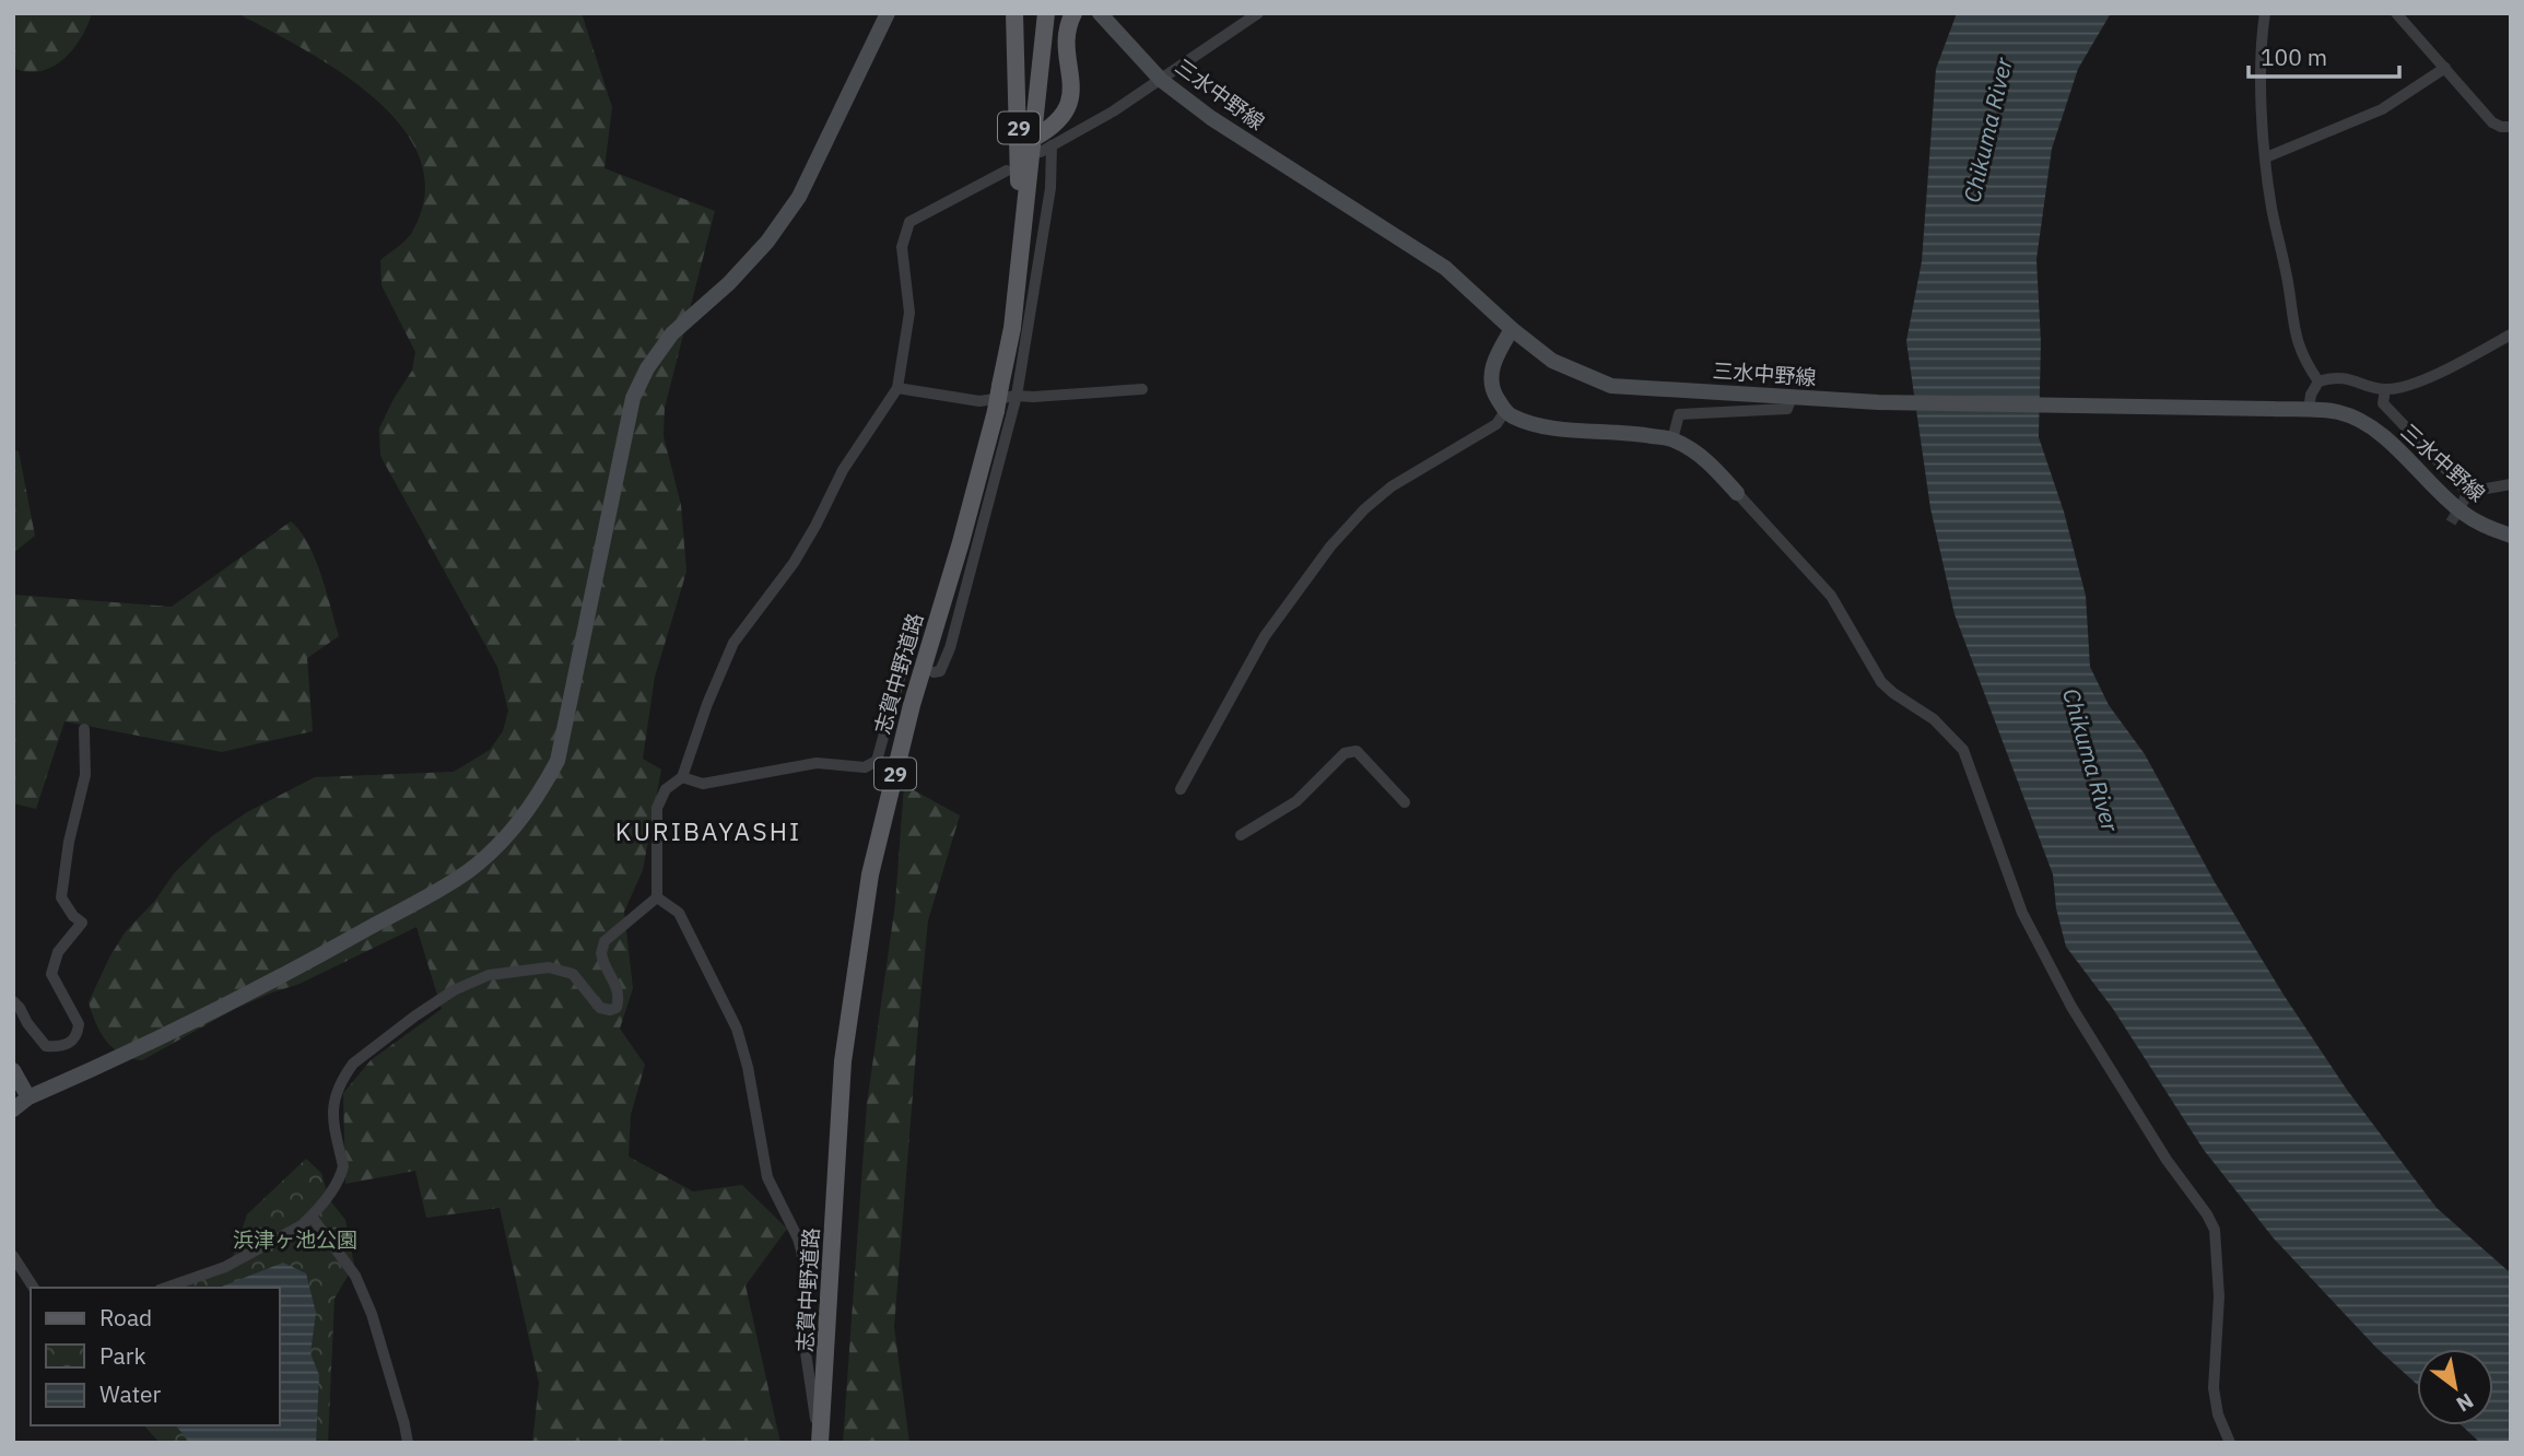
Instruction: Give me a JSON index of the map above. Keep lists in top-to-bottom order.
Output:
{
  "streets": {
    "main road": ["29", "志賀中野道路"],
    "street": ["三水中野線"]
  },
  "crossings": [
    ["29", "志賀中野道路"]
  ],
  "districts": ["KURIBAYASHI"],
  "water": ["Chikuma River"],
  "parks": ["浜津ヶ池公園"],
  "legend": ["Road", "Park", "Water"],
  "scale_bar": "100 m",
  "north": "bottom right"
}
